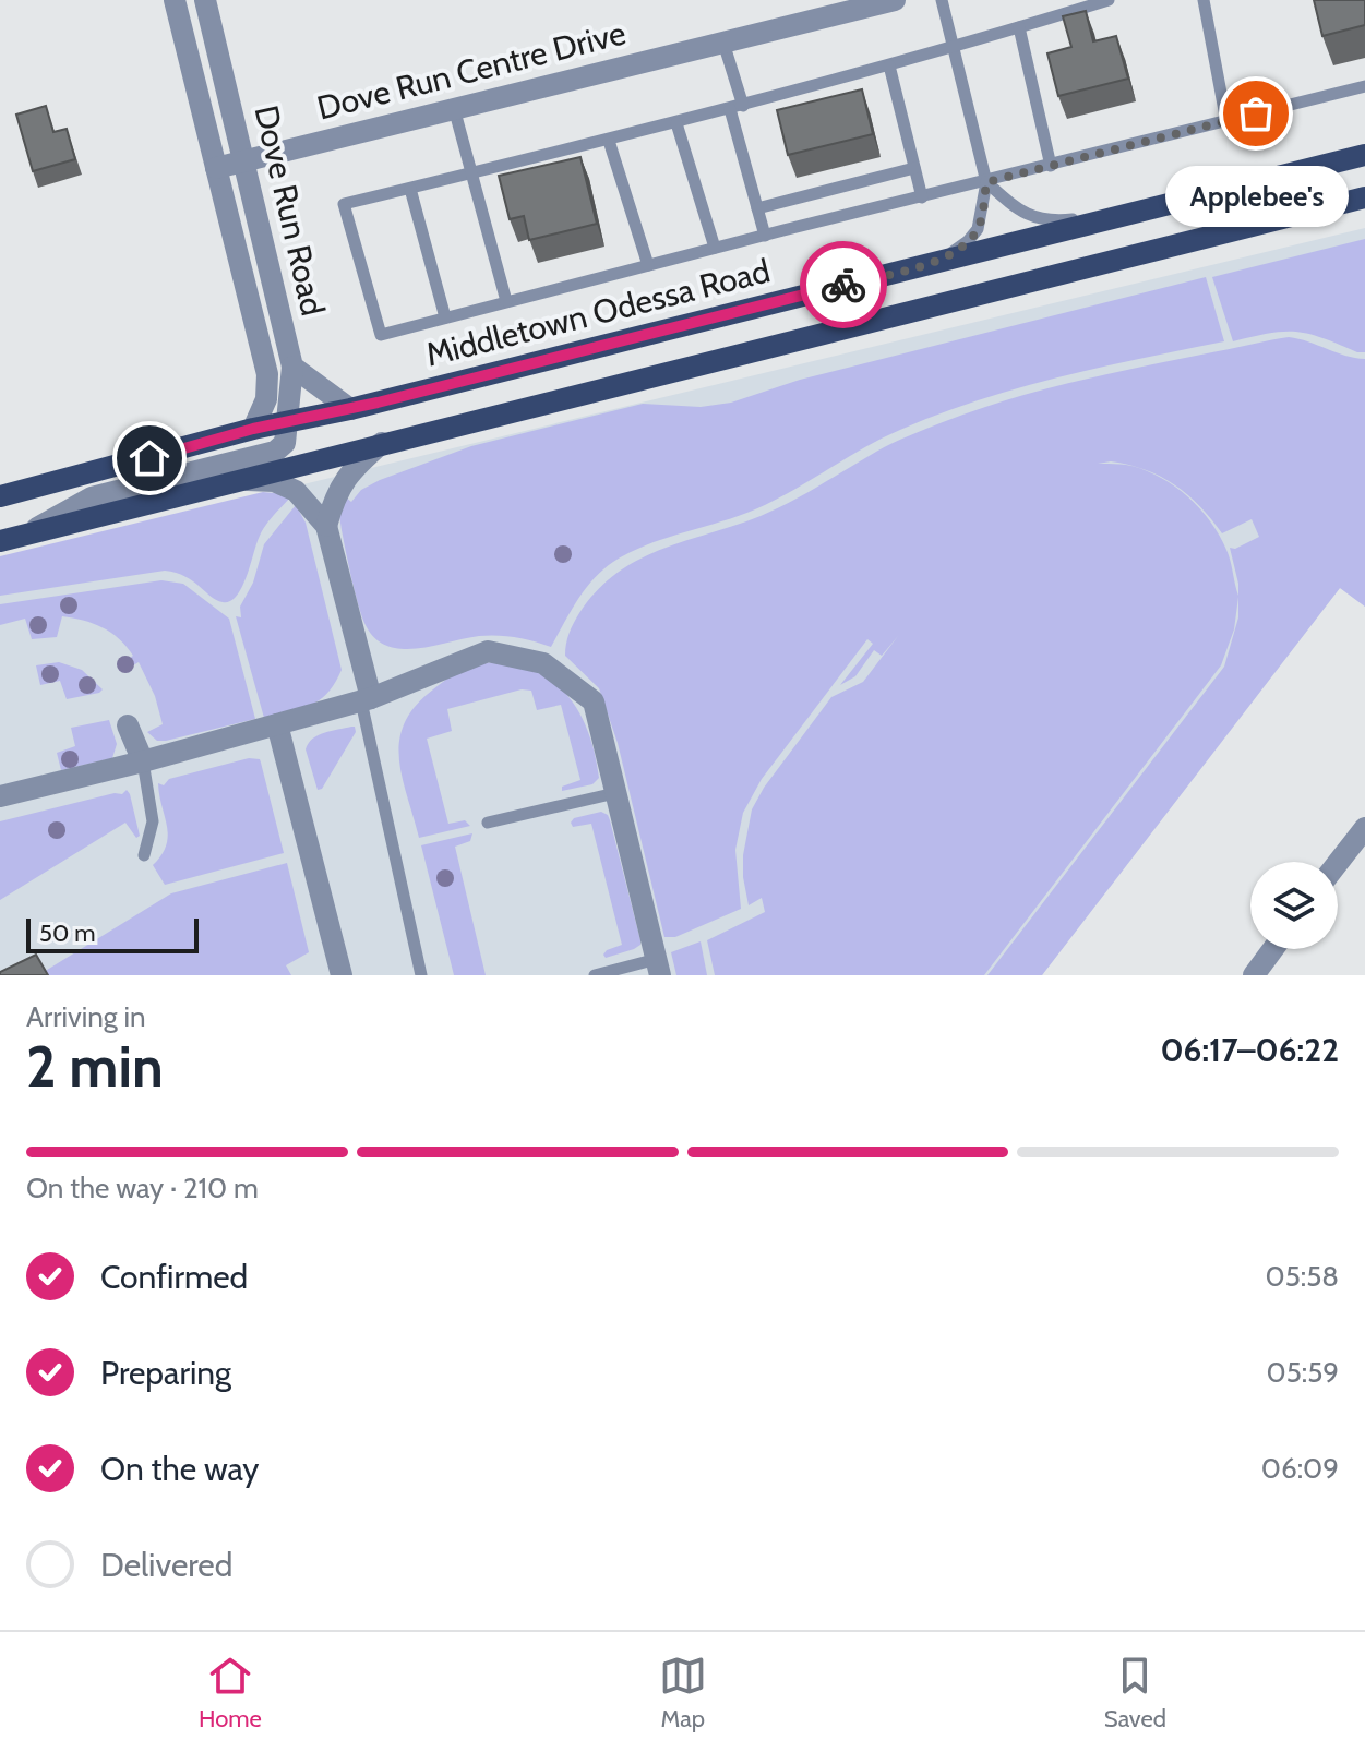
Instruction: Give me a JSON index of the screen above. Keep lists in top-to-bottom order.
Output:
{
  "streets": {
    "main road": ["Middletown Odessa Road"],
    "street": ["Dove Run Centre Drive", "Dove Run Road"]
  },
  "crossings": [
    ["Dove Run Centre Drive", "Dove Run Road"],
    ["Dove Run Road", "Middletown Odessa Road"]
  ],
  "places": ["Applebee's"],
  "scale_bar": "50 m",
  "page": {
    "bubble": "Applebee's",
    "scale": "50 m",
    "heading": ["2 min", "Arriving in", "06:17–06:22"],
    "bar": "On the way · 210 m",
    "list": [
      ["Confirmed", "05:58"],
      ["Preparing", "05:59"],
      ["On the way", "06:09"],
      "Delivered"
    ],
    "tabs": ["Home", "Map", "Saved"]
  }
}
